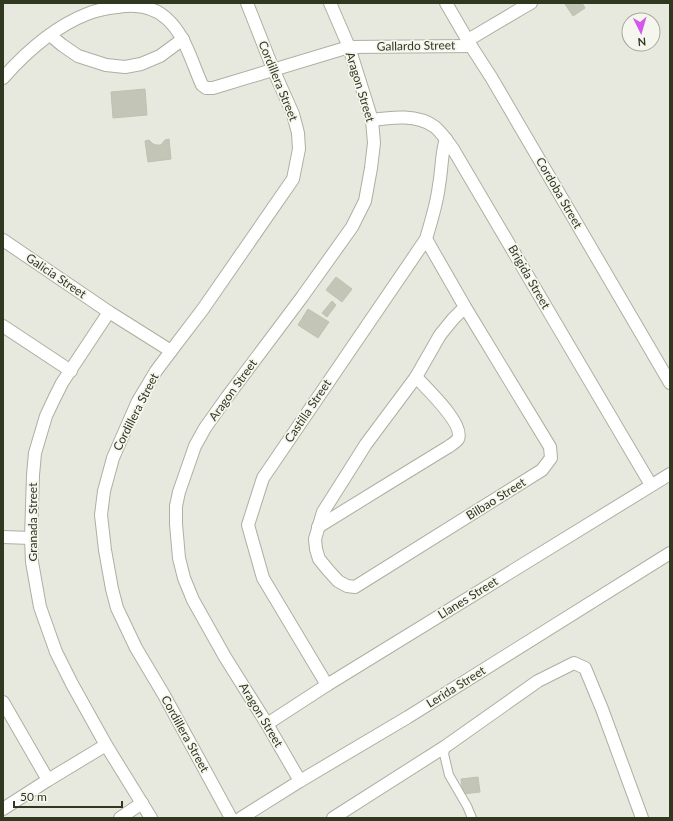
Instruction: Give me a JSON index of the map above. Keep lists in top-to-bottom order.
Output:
{
  "streets": {
    "street": [
      "Gallardo Street",
      "Cordillera Street",
      "Aragon Street",
      "Cordoba Street",
      "Galicia Street",
      "Brigida Street",
      "Castilla Street",
      "Bilbao Street",
      "Granada Street",
      "Llanes Street",
      "Lerida Street"
    ]
  },
  "crossings": [
    ["Gallardo Street", "Cordillera Street"],
    ["Gallardo Street", "Aragon Street"],
    ["Gallardo Street", "Cordoba Street"],
    ["Cordillera Street", "Galicia Street"],
    ["Aragon Street", "Brigida Street"],
    ["Aragon Street", "Llanes Street"],
    ["Aragon Street", "Lerida Street"],
    ["Galicia Street", "Granada Street"],
    ["Brigida Street", "Castilla Street"],
    ["Brigida Street", "Llanes Street"],
    ["Castilla Street", "Bilbao Street"],
    ["Castilla Street", "Llanes Street"]
  ],
  "scale_bar": "50 m",
  "north": "bottom"
}
